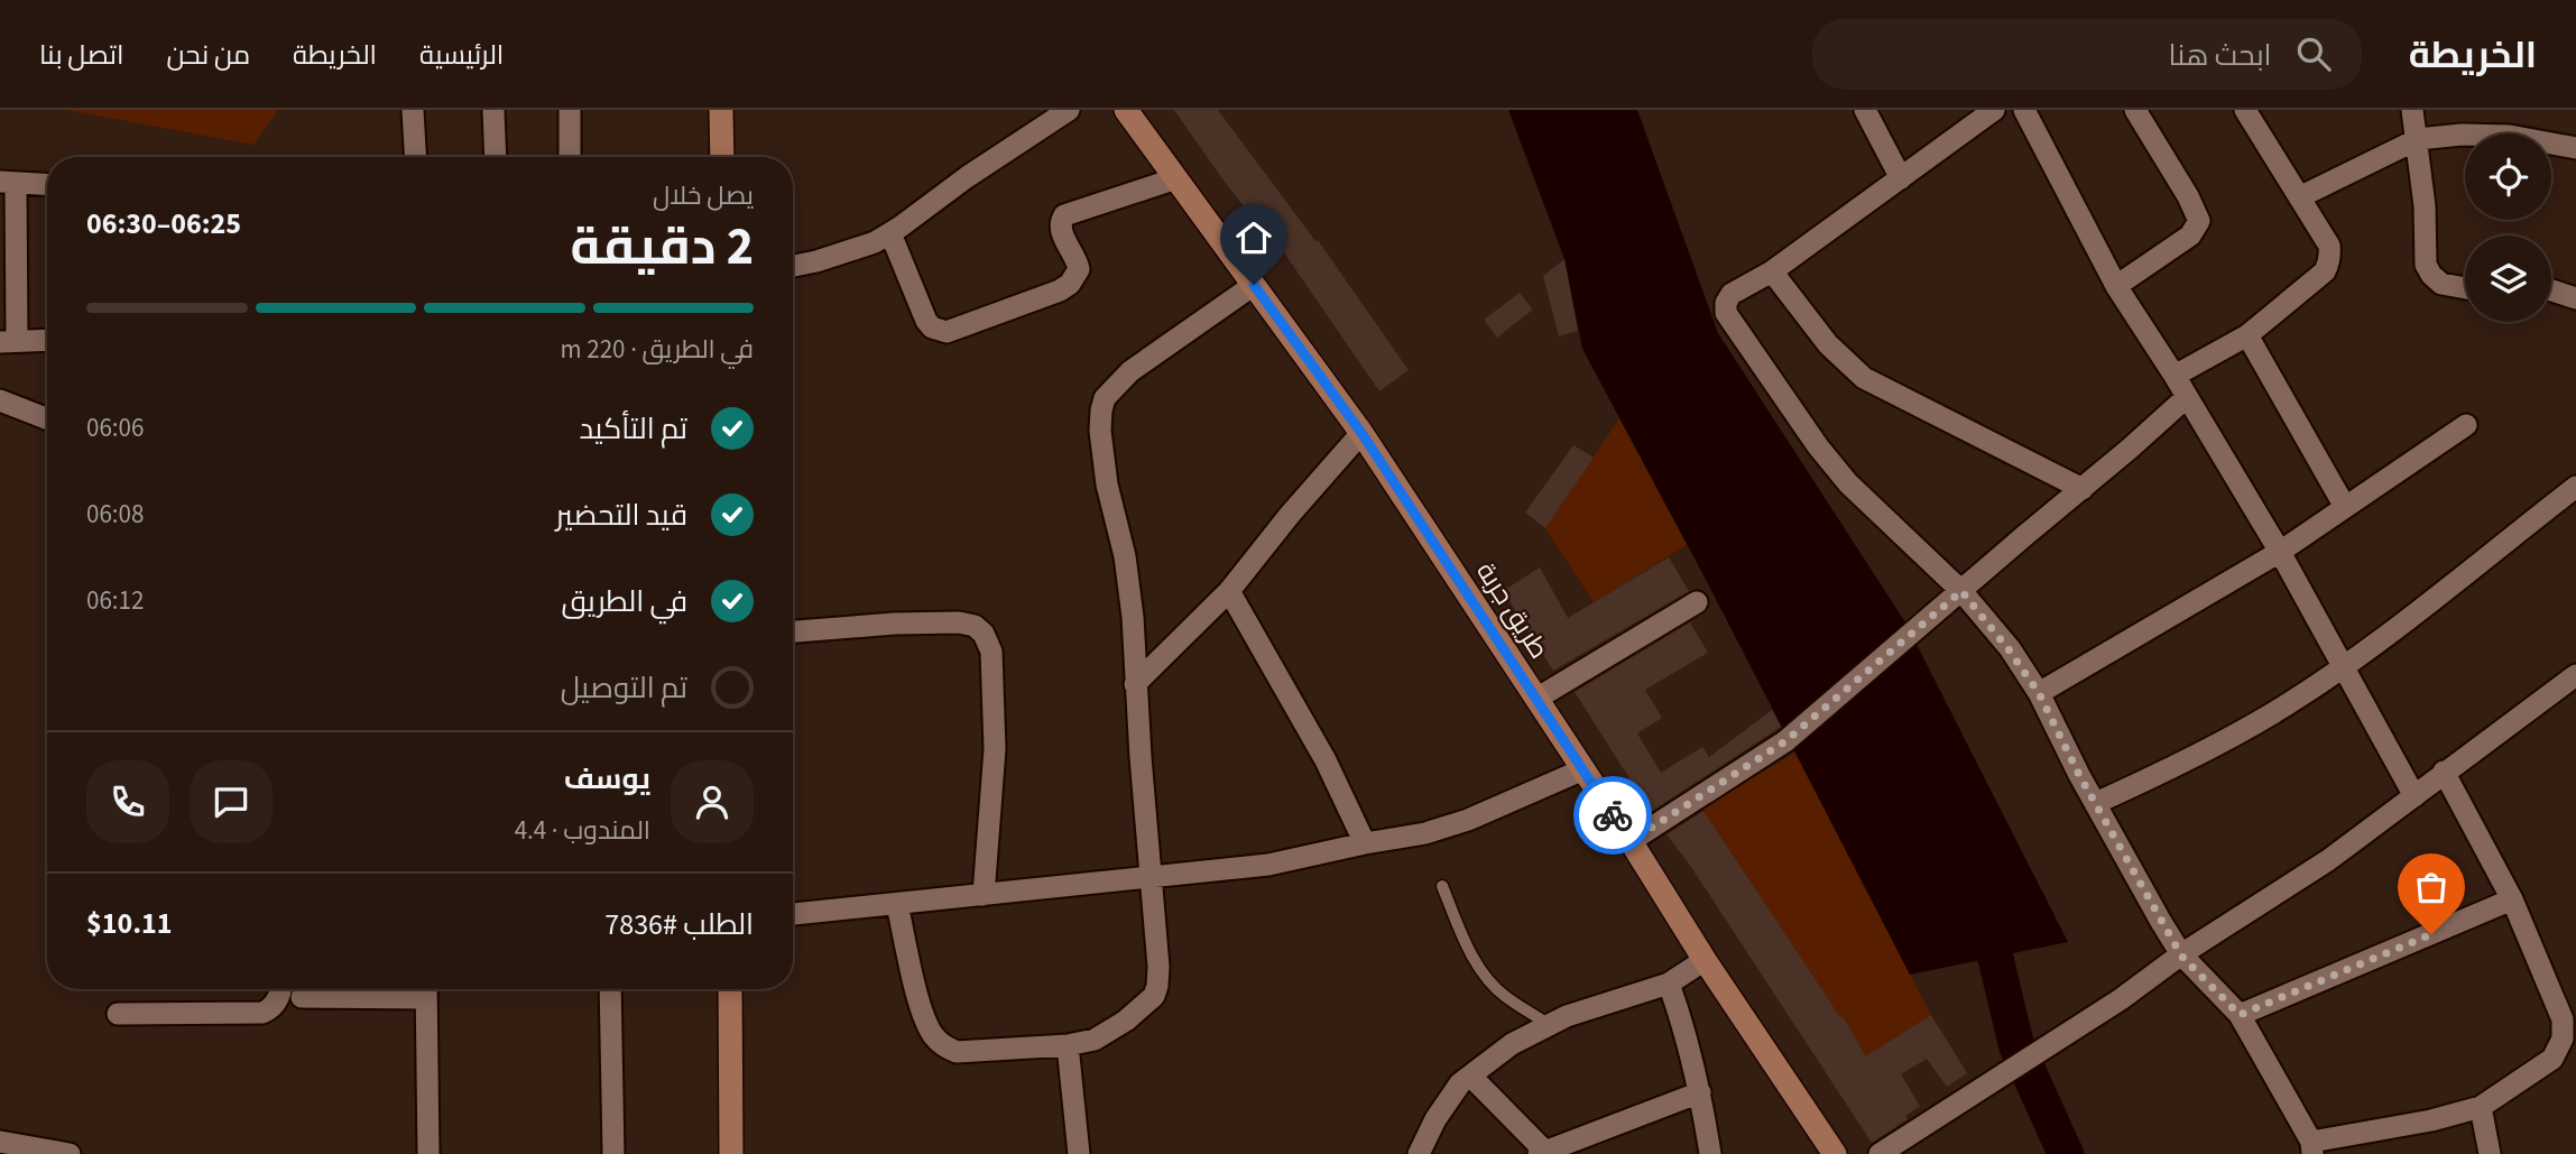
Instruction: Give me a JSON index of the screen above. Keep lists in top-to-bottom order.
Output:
{
  "streets": {
    "main road": ["طريق جربة"]
  },
  "page": {
    "header": "الخريطة",
    "search": "ابحث هنا",
    "nav": [
      "الرئيسية",
      "الخريطة",
      "من نحن",
      "اتصل بنا"
    ],
    "heading": ["2 دقيقة", "يصل خلال", "06:25–06:30"],
    "panel": [
      "يوسف",
      "المندوب · 4.4",
      "الطلب #7836",
      "$10.11"
    ],
    "bar": "في الطريق · 220 m",
    "list": [
      ["تم التأكيد", "06:06"],
      ["قيد التحضير", "06:08"],
      ["في الطريق", "06:12"],
      "تم التوصيل"
    ]
  }
}
